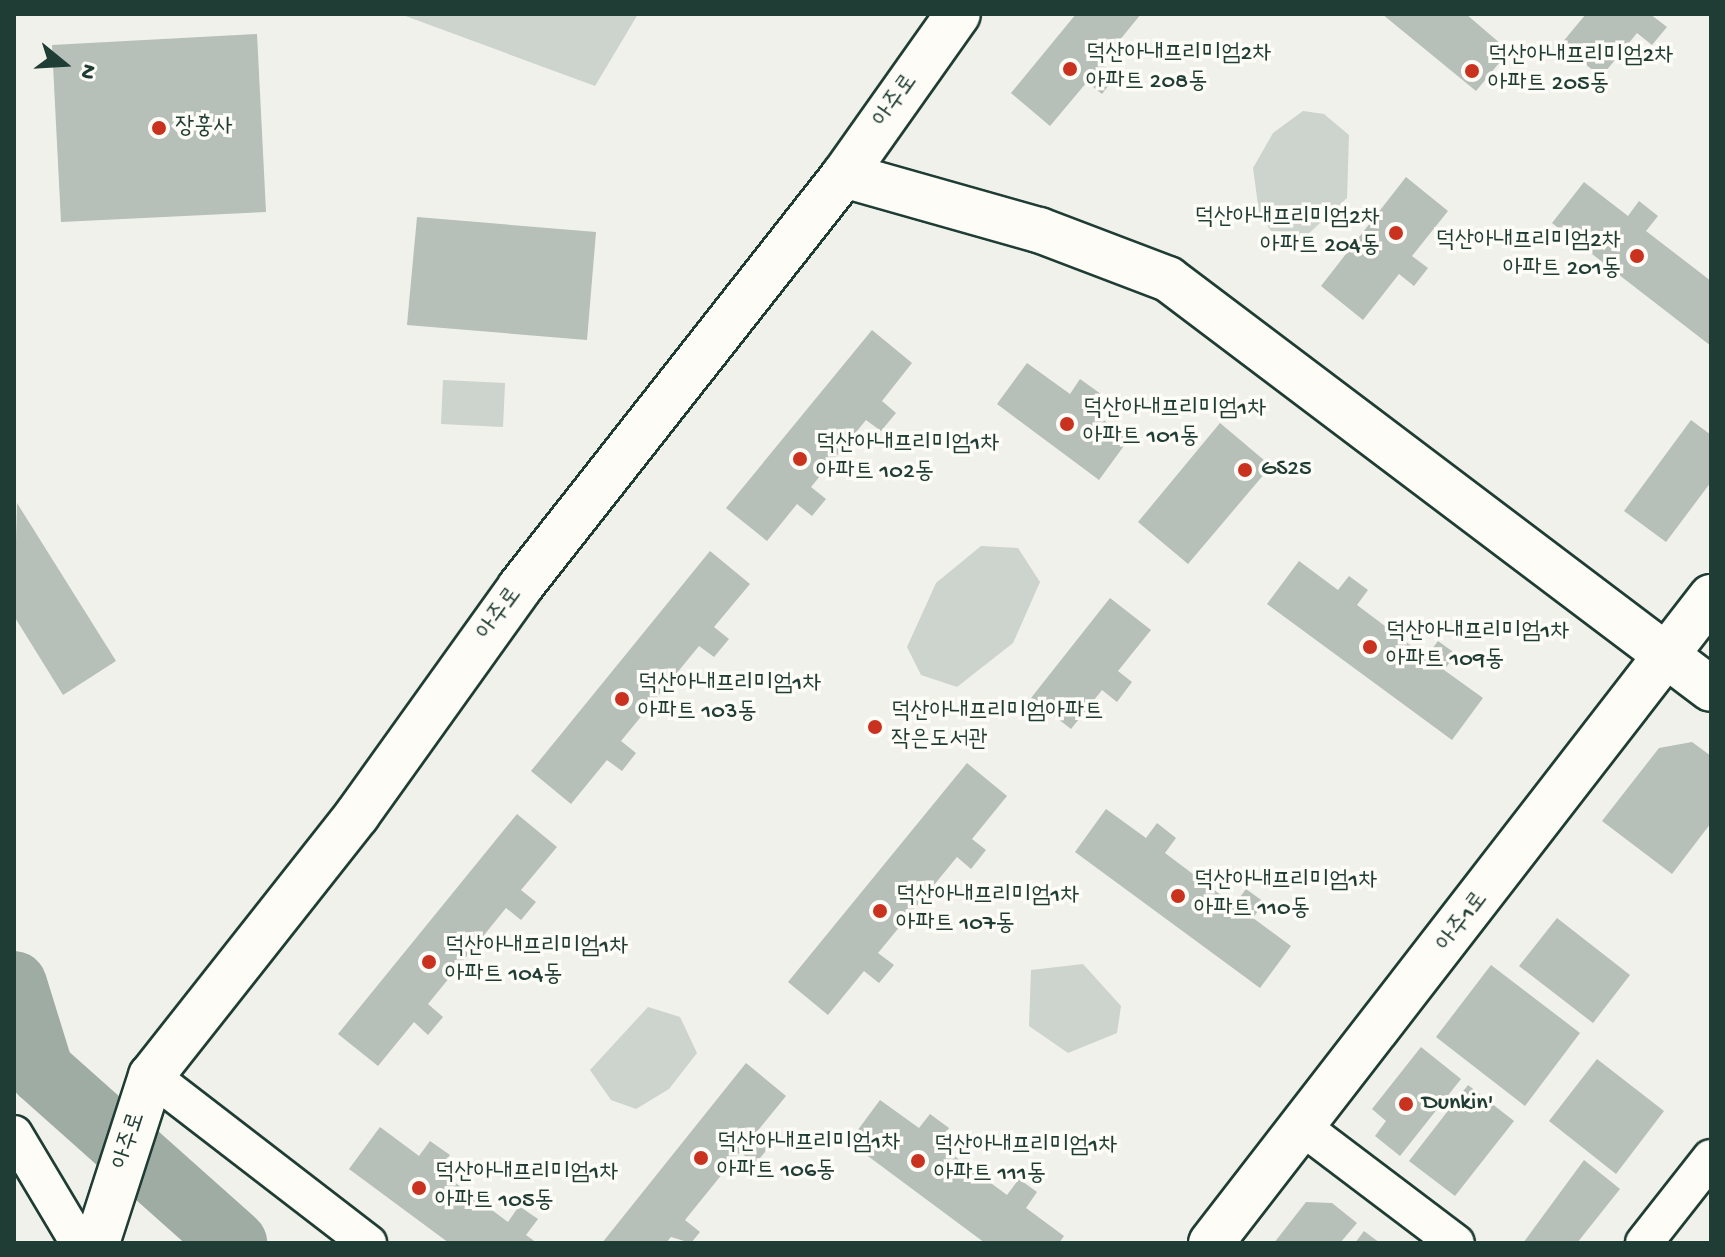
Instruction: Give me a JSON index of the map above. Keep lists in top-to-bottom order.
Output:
{
  "streets": {
    "street": ["아주로", "아주1로"]
  },
  "places": [
    "덕산아내프리미엄2차 아파트 208동",
    "덕산아내프리미엄2차 아파트 205동",
    "장훙사",
    "덕산아내프리미엄2차 아파트 204동",
    "덕산아내프리미엄2차 아파트 201동",
    "덕산아내프리미엄1차 아파트 101동",
    "덕산아내프리미엄1차 아파트 102동",
    "GS25",
    "덕산아내프리미엄1차 아파트 109동",
    "덕산아내프리미엄1차 아파트 103동",
    "덕산아내프리미엄아파트 작은도서관",
    "덕산아내프리미엄1차 아파트 110동",
    "덕산아내프리미엄1차 아파트 107동",
    "덕산아내프리미엄1차 아파트 104동",
    "Dunkin'",
    "덕산아내프리미엄1차 아파트 106동",
    "덕산아내프리미엄1차 아파트 111동",
    "덕산아내프리미엄1차 아파트 105동"
  ],
  "north": "right"
}
